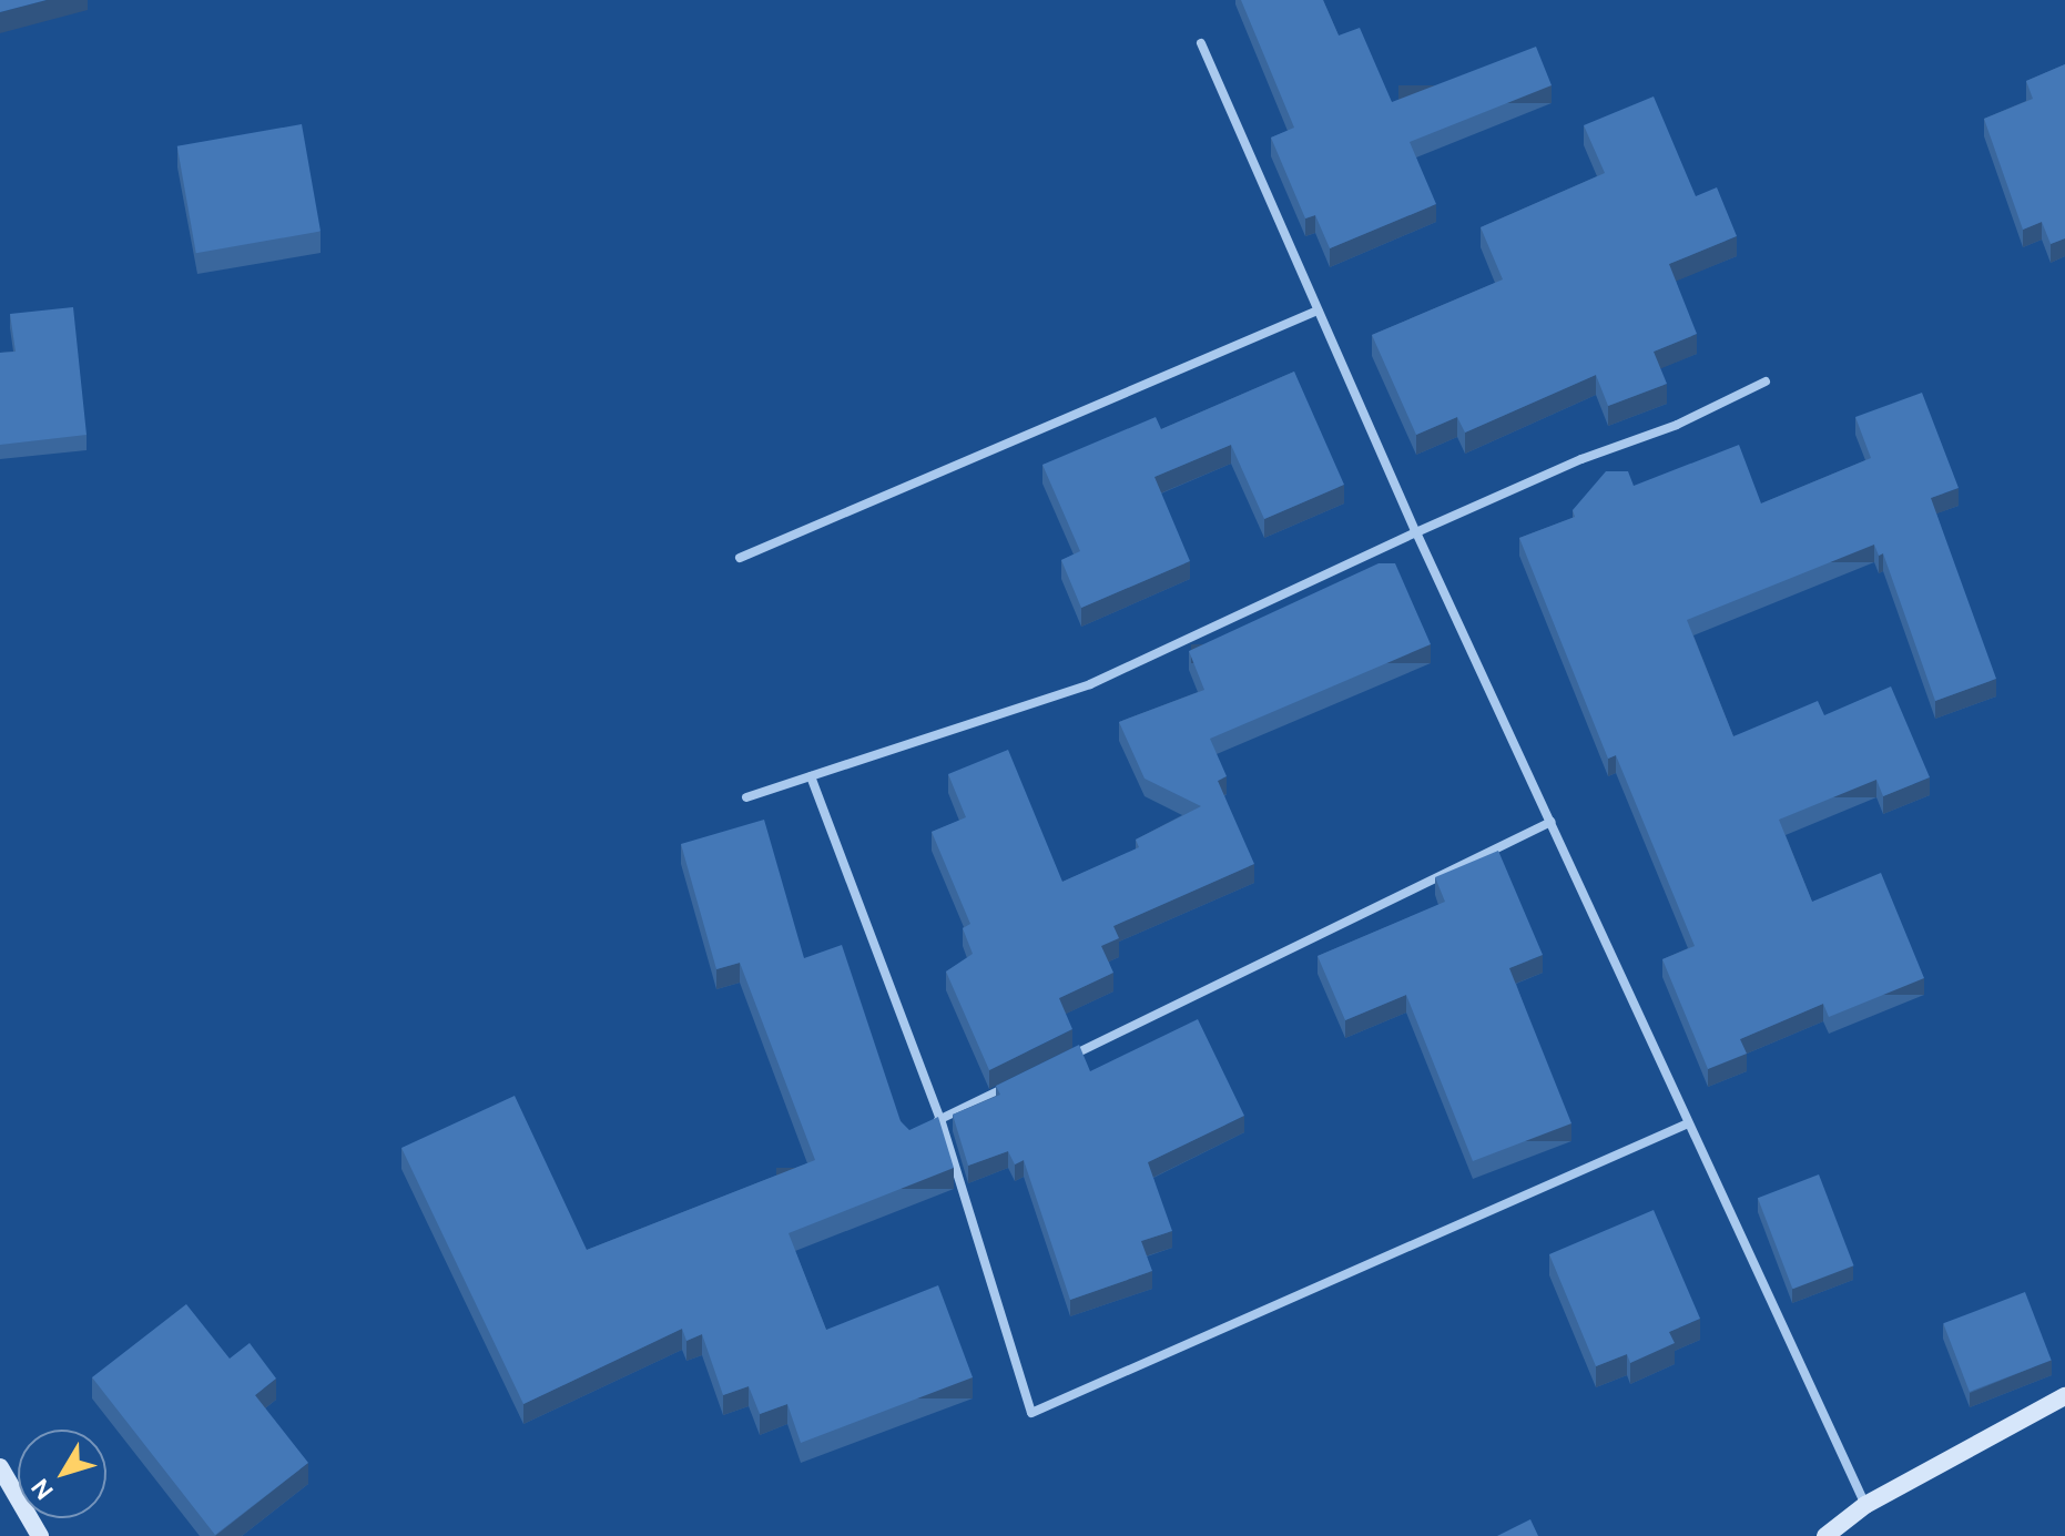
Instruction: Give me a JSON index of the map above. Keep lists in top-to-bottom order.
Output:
{
  "north": "bottom left"
}
